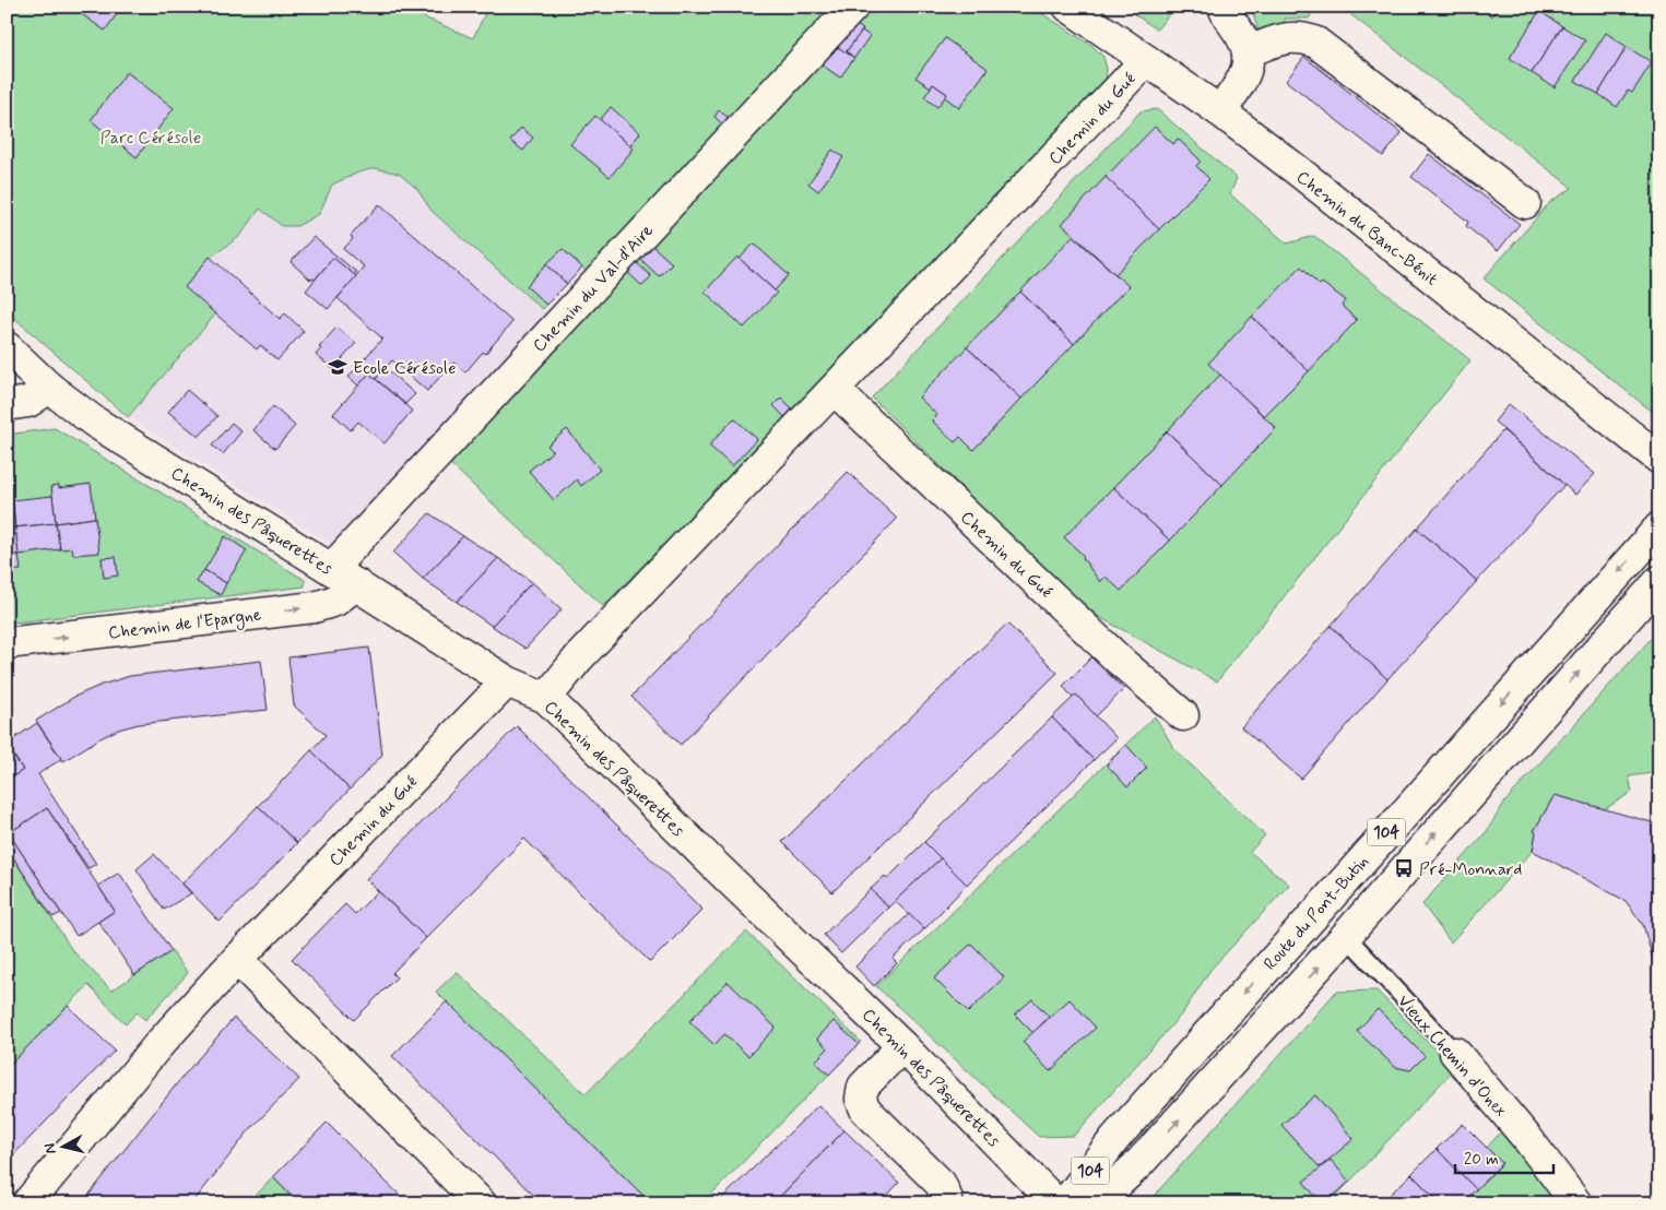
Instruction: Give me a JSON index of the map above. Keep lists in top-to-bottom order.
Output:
{
  "streets": {
    "street": [
      "Chemin du Gué",
      "Chemin du Banc-Bénit",
      "Chemin du Val-d'Aire",
      "Chemin des Pâquerettes",
      "Chemin de l'Epargne",
      "104",
      "Route du Pont-Butin",
      "Vieux Chemin d'Onex"
    ]
  },
  "crossings": [
    ["Chemin du Gué", "Chemin du Banc-Bénit"],
    ["Chemin du Gué", "Chemin des Pâquerettes"],
    ["Chemin du Val-d'Aire", "Chemin des Pâquerettes"],
    ["Chemin des Pâquerettes", "Chemin de l'Epargne"],
    ["Chemin des Pâquerettes", "Route du Pont-Butin"],
    ["104", "Vieux Chemin d'Onex"]
  ],
  "one_way": ["Chemin de l'Epargne"],
  "parks": ["Parc Cérésole"],
  "places": {
    "school or university": ["Ecole Cérésole"],
    "bus stop": ["Pré-Monnard"]
  },
  "scale_bar": "20 m",
  "north": "left"
}
